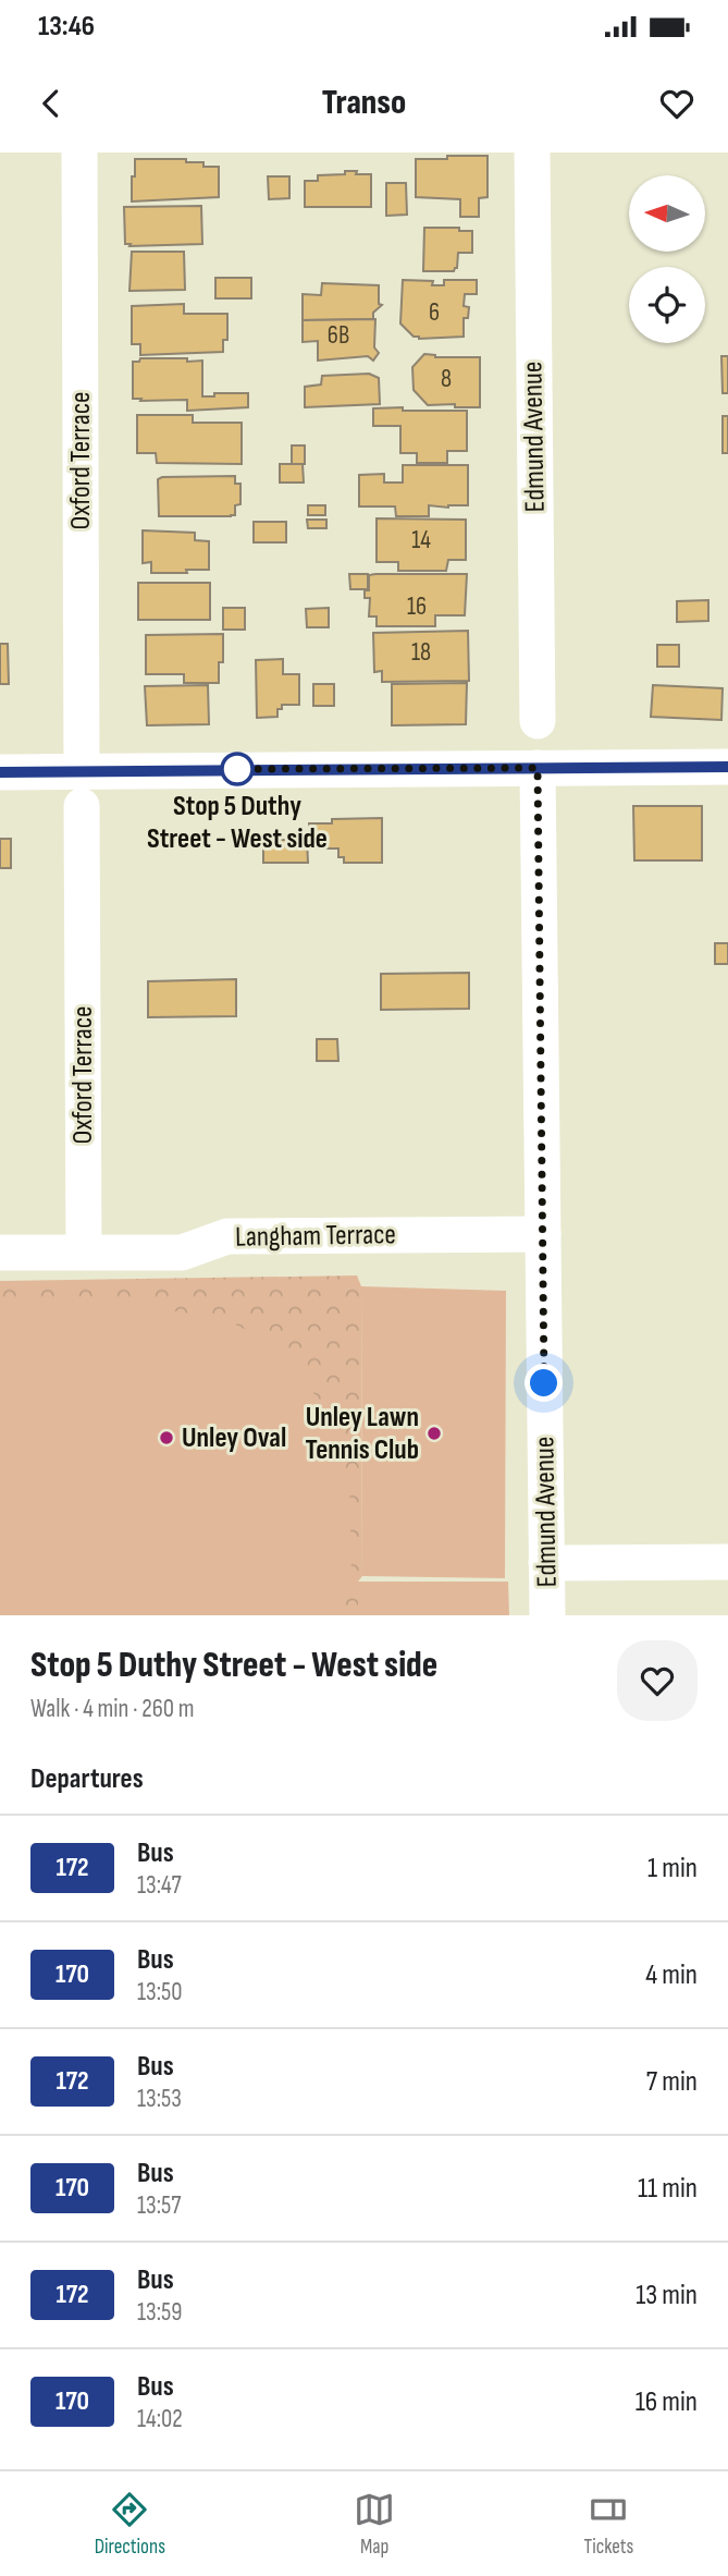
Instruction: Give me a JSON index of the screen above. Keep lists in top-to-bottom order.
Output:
{
  "streets": {
    "street": ["Edmund Avenue", "Oxford Terrace", "Langham Terrace"]
  },
  "crossings": [
    ["Edmund Avenue", "Langham Terrace"],
    ["Oxford Terrace", "Langham Terrace"]
  ],
  "places": ["Stop 5 Duthy Street - West side", "Unley Lawn Tennis Club", "Unley Oval"],
  "lines": ["bus line 172"],
  "house_numbers": [
    "6",
    "6B",
    "8",
    "14",
    "16",
    "18"
  ],
  "north": "left",
  "page": {
    "status": "13:46",
    "header": "Transo",
    "heading": [
      ["Stop 5 Duthy Street - West side", "Walk · 4 min · 260 m"],
      "Departures"
    ],
    "list": [
      {
        "mark": "172",
        "name": "Bus",
        "note": "13:47",
        "value": "1 min"
      },
      {
        "mark": "170",
        "name": "Bus",
        "note": "13:50",
        "value": "4 min"
      },
      {
        "mark": "172",
        "name": "Bus",
        "note": "13:53",
        "value": "7 min"
      },
      {
        "mark": "170",
        "name": "Bus",
        "note": "13:57",
        "value": "11 min"
      },
      {
        "mark": "172",
        "name": "Bus",
        "note": "13:59",
        "value": "13 min"
      },
      {
        "mark": "170",
        "name": "Bus",
        "note": "14:02",
        "value": "16 min"
      }
    ],
    "tabs": ["Directions", "Map", "Tickets"]
  }
}
